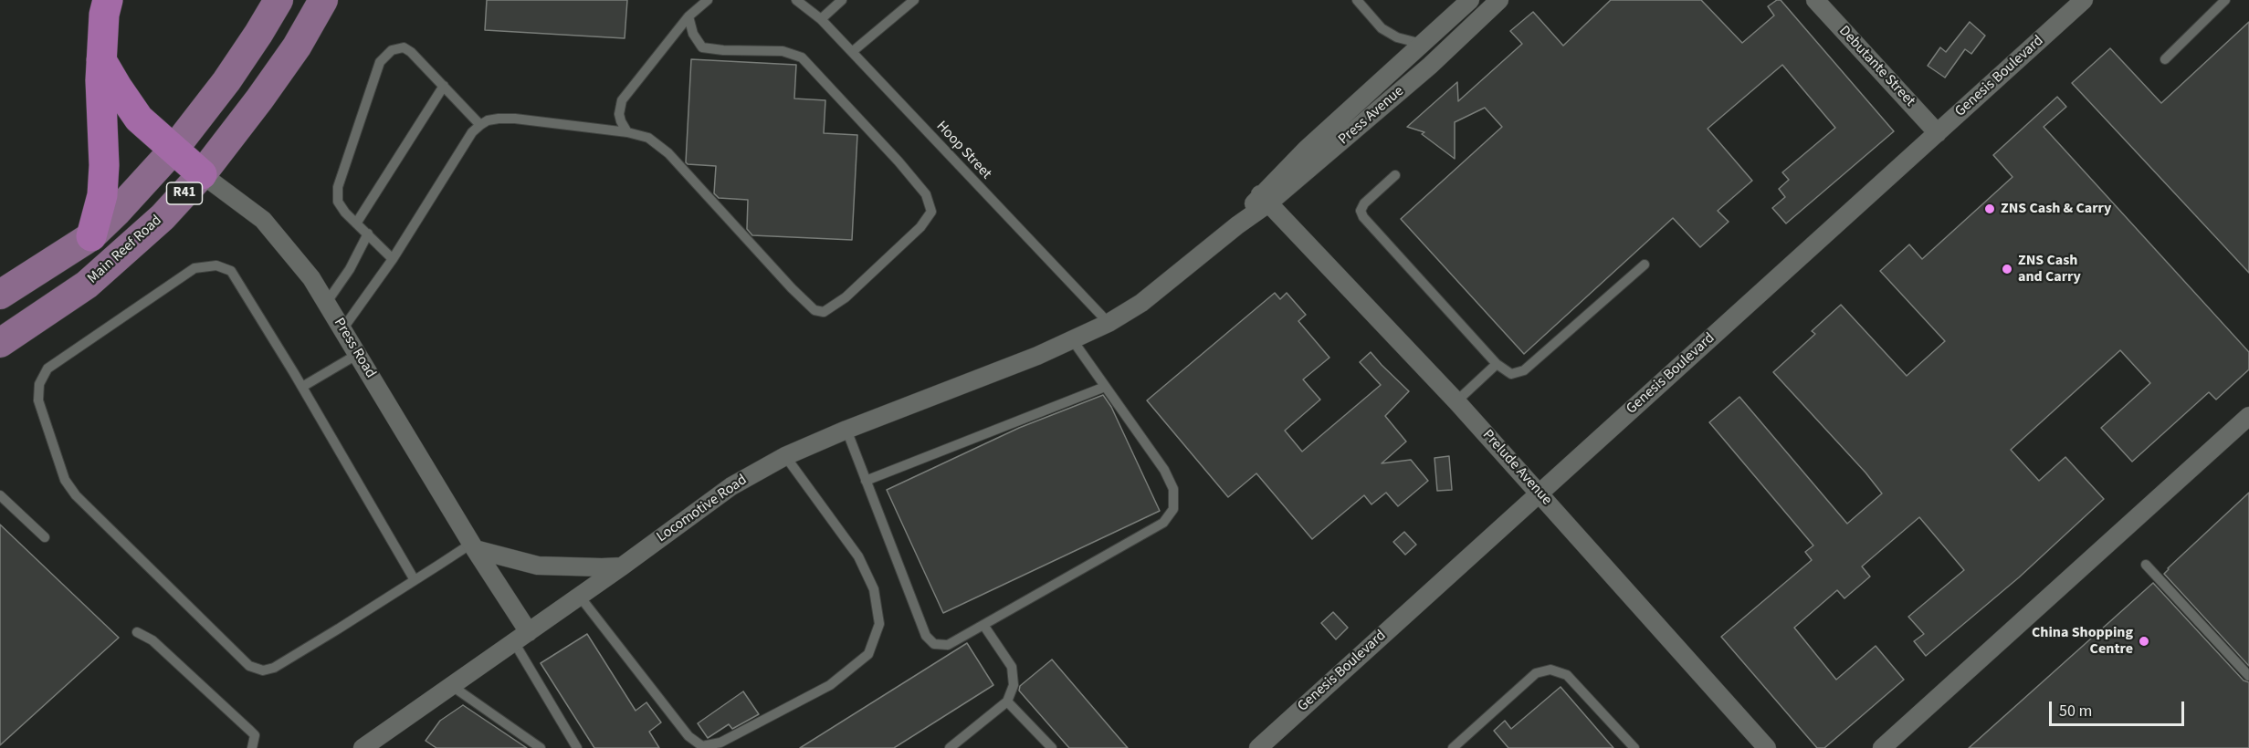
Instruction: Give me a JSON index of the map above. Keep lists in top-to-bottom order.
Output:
{
  "streets": {
    "main road": ["R41", "Main Reef Road"],
    "street": [
      "Debutante Street",
      "Genesis Boulevard",
      "Press Avenue",
      "Press Road",
      "Prelude Avenue",
      "Locomotive Road"
    ],
    "lane": ["Hoop Street"]
  },
  "crossings": [
    ["Debutante Street", "Genesis Boulevard"],
    ["Genesis Boulevard", "Prelude Avenue"],
    ["Press Avenue", "Hoop Street"],
    ["Press Avenue", "Prelude Avenue"],
    ["Press Avenue", "Locomotive Road"],
    ["Hoop Street", "Locomotive Road"],
    ["Main Reef Road", "Press Road"],
    ["Press Road", "Locomotive Road"]
  ],
  "places": ["ZNS Cash & Carry", "ZNS Cash and Carry", "China Shopping Centre"],
  "scale_bar": "50 m"
}
